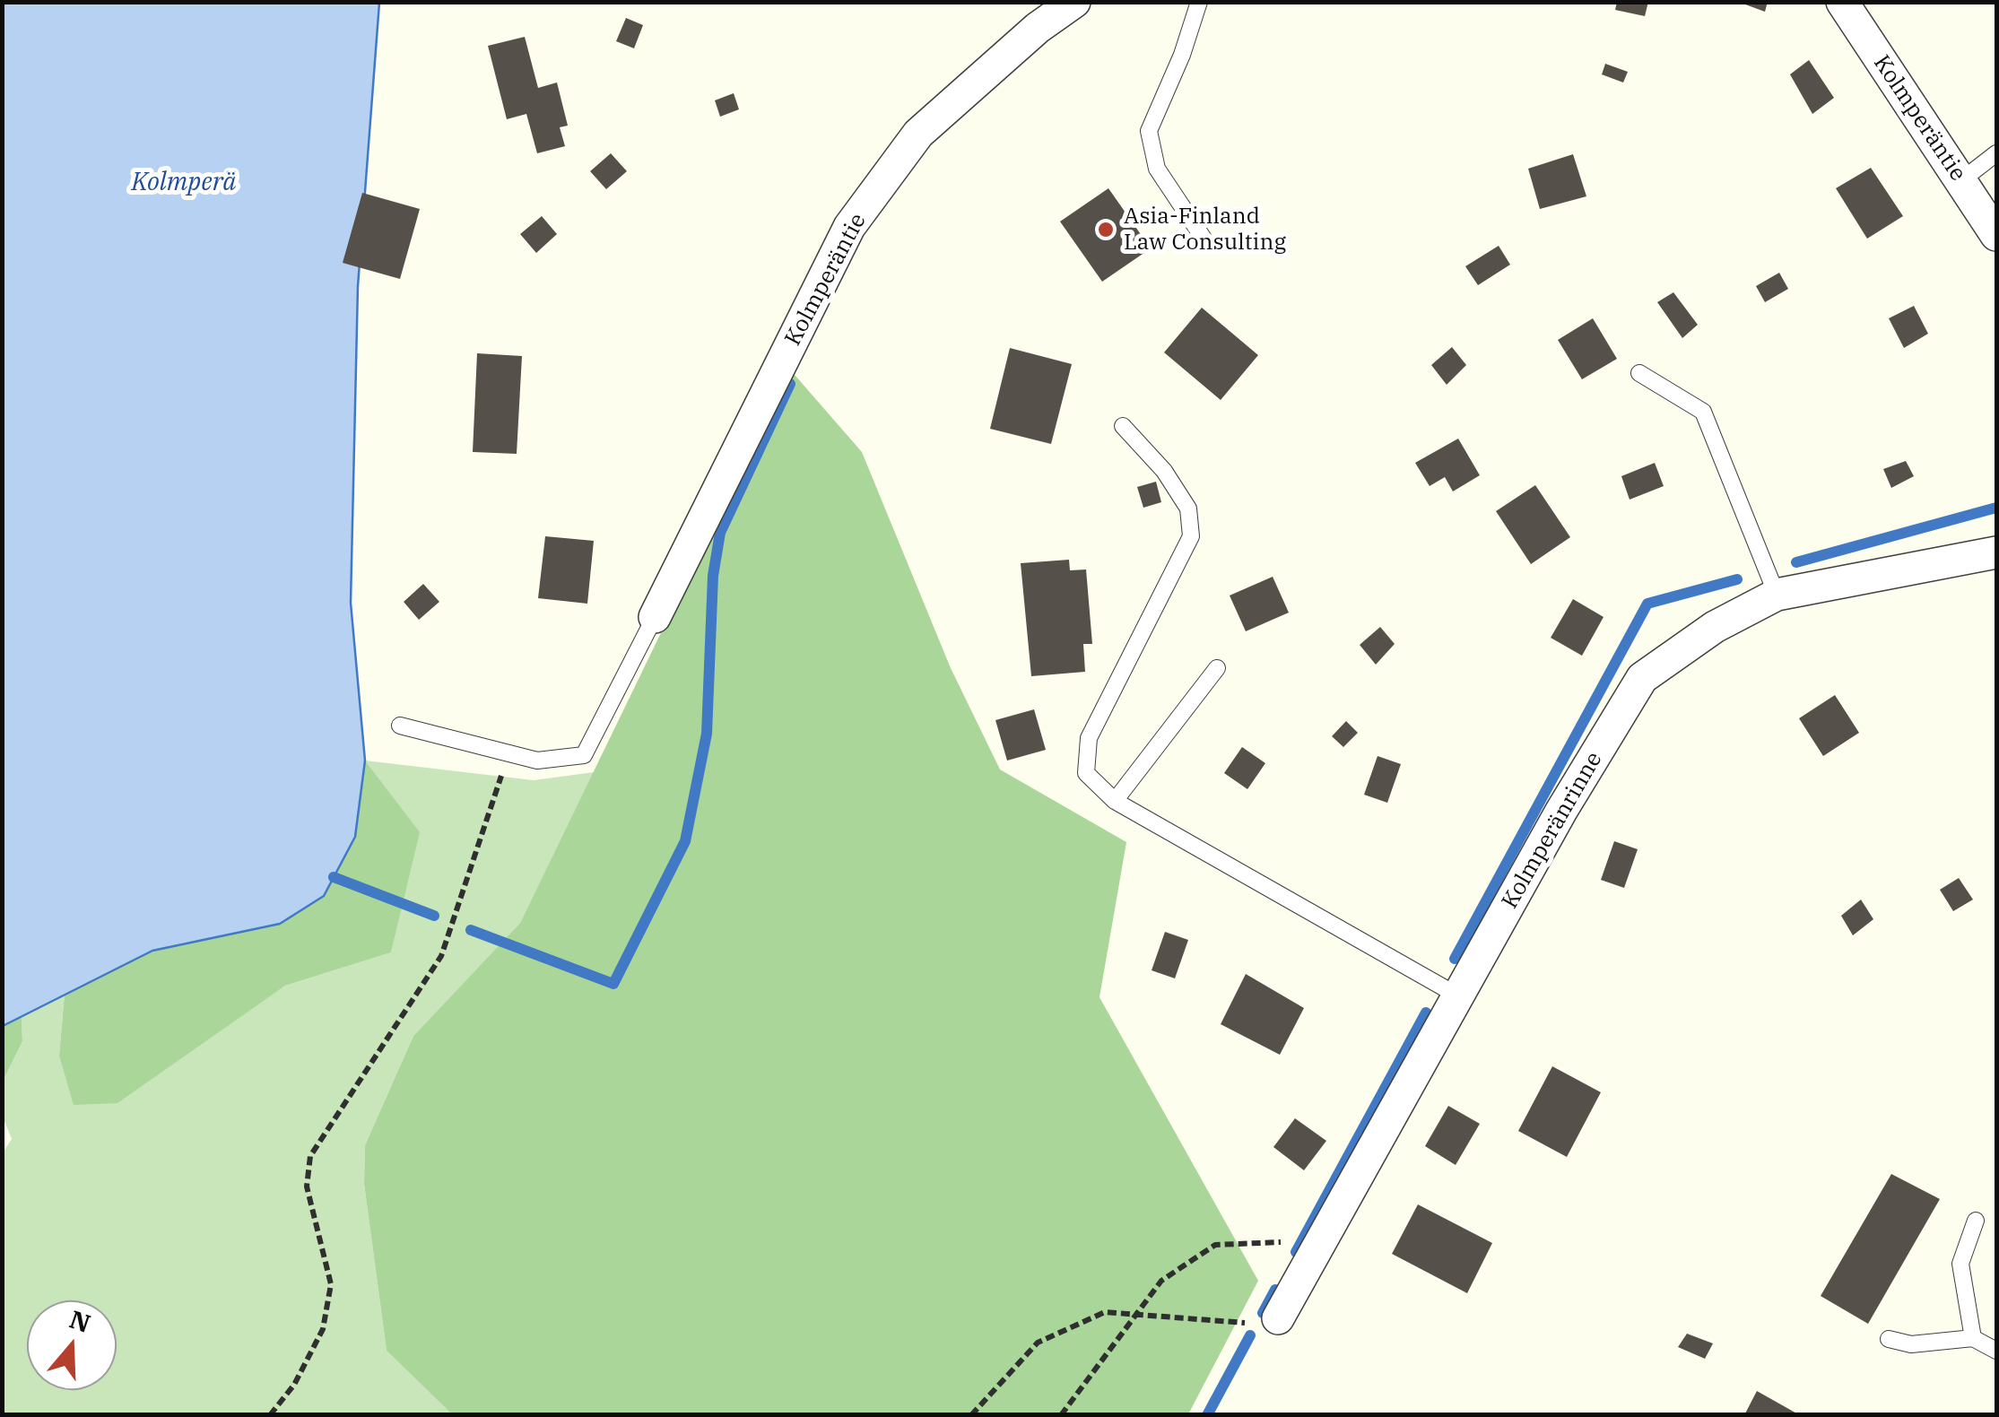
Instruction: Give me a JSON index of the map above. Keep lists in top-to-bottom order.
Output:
{
  "streets": {
    "street": ["Kolmperäntie", "Kolmperänrinne"]
  },
  "water": ["Kolmperä"],
  "places": ["Asia-Finland Law Consulting"],
  "north": "top"
}
